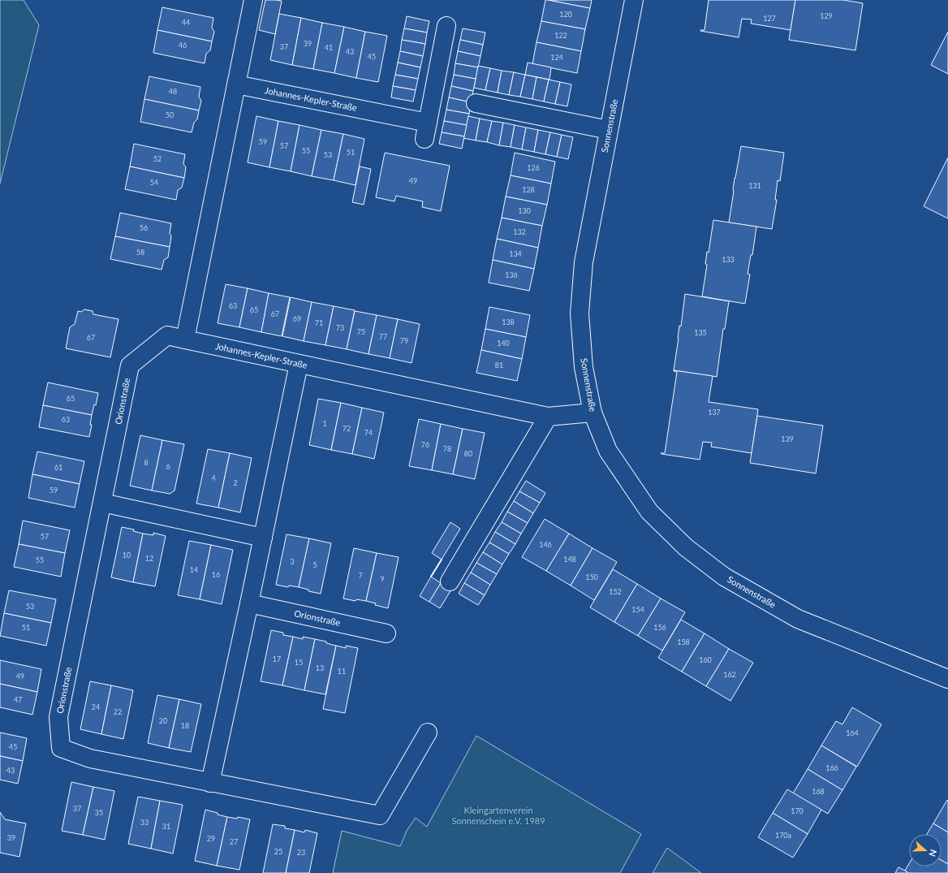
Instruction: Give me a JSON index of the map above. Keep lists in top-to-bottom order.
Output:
{
  "streets": {
    "street": ["Johannes-Kepler-Straße", "Sonnenstraße", "Orionstraße"]
  },
  "crossings": [
    ["Johannes-Kepler-Straße", "Sonnenstraße"],
    ["Johannes-Kepler-Straße", "Orionstraße"]
  ],
  "parks": ["Kleingartenverein Sonnenschein e.V. 1989"],
  "house_numbers": [
    "120",
    "129",
    "127",
    "44",
    "122",
    "39",
    "46",
    "37",
    "41",
    "43",
    "45",
    "124",
    "48",
    "50",
    "59",
    "57",
    "55",
    "51",
    "53",
    "52",
    "126",
    "49",
    "54",
    "131",
    "128",
    "130",
    "56",
    "132",
    "58",
    "134",
    "133",
    "136",
    "63",
    "65",
    "67",
    "69",
    "138",
    "71",
    "73",
    "75",
    "135",
    "77",
    "67",
    "79",
    "140",
    "81",
    "65",
    "137",
    "63",
    "1",
    "72",
    "74",
    "139",
    "76",
    "78",
    "80",
    "8",
    "6",
    "61",
    "4",
    "2",
    "59",
    "57",
    "146",
    "10",
    "12",
    "148",
    "55",
    "3",
    "5",
    "14",
    "16",
    "7",
    "150",
    "9",
    "152",
    "53",
    "154",
    "51",
    "156",
    "158",
    "17",
    "160",
    "15",
    "13",
    "11",
    "162",
    "49",
    "47",
    "24",
    "22",
    "20",
    "18",
    "164",
    "45",
    "166",
    "43",
    "168",
    "37",
    "170",
    "35",
    "33",
    "31",
    "170a",
    "39",
    "29",
    "27",
    "25",
    "23"
  ],
  "north": "right"
}
